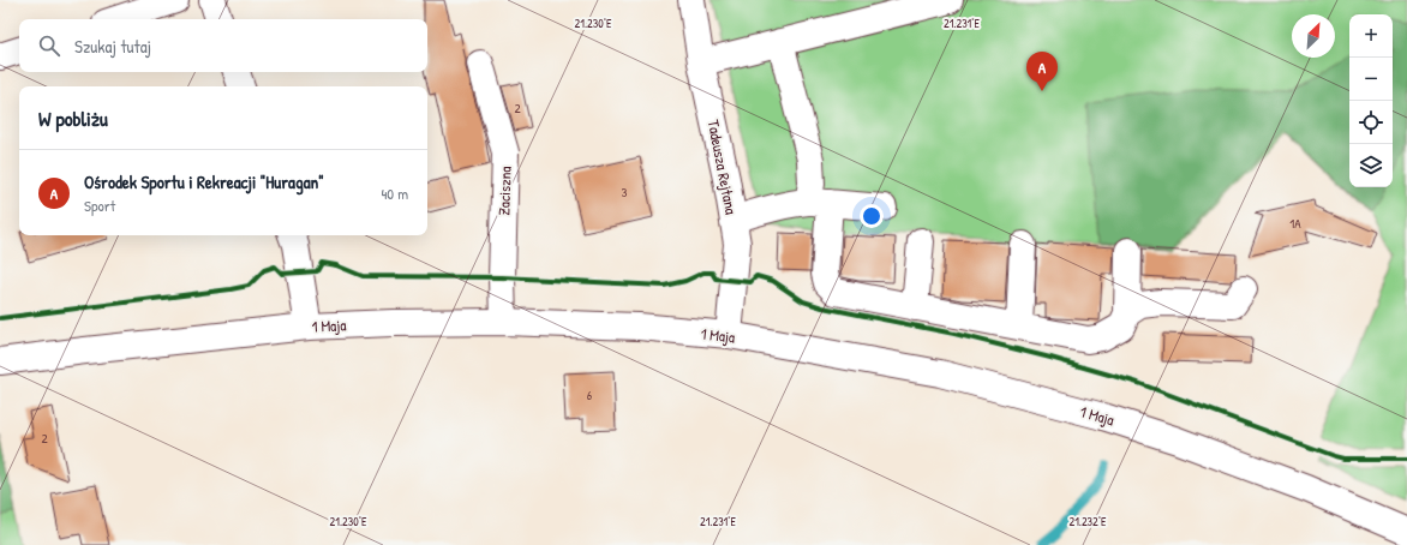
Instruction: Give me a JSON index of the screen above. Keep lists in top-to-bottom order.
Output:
{
  "streets": {
    "main road": ["Tadeusza Rejtana", "Zaciszna", "1 Maja"]
  },
  "crossings": [
    ["Tadeusza Rejtana", "1 Maja"],
    ["Zaciszna", "1 Maja"]
  ],
  "house_numbers": [
    "2",
    "3",
    "1A",
    "6",
    "2"
  ],
  "north": "top right",
  "page": {
    "map_buttons": ["+", "−"],
    "search": "Szukaj tutaj",
    "pins": "A",
    "heading": "W pobliżu",
    "list": [
      {
        "mark": "A",
        "name": "Ośrodek Sportu i Rekreacji \"Huragan\"",
        "note": "Sport",
        "value": "40 m"
      }
    ]
  },
  "coordinates": ["21.230°E", "21.231°E", "21.232°E"]
}
